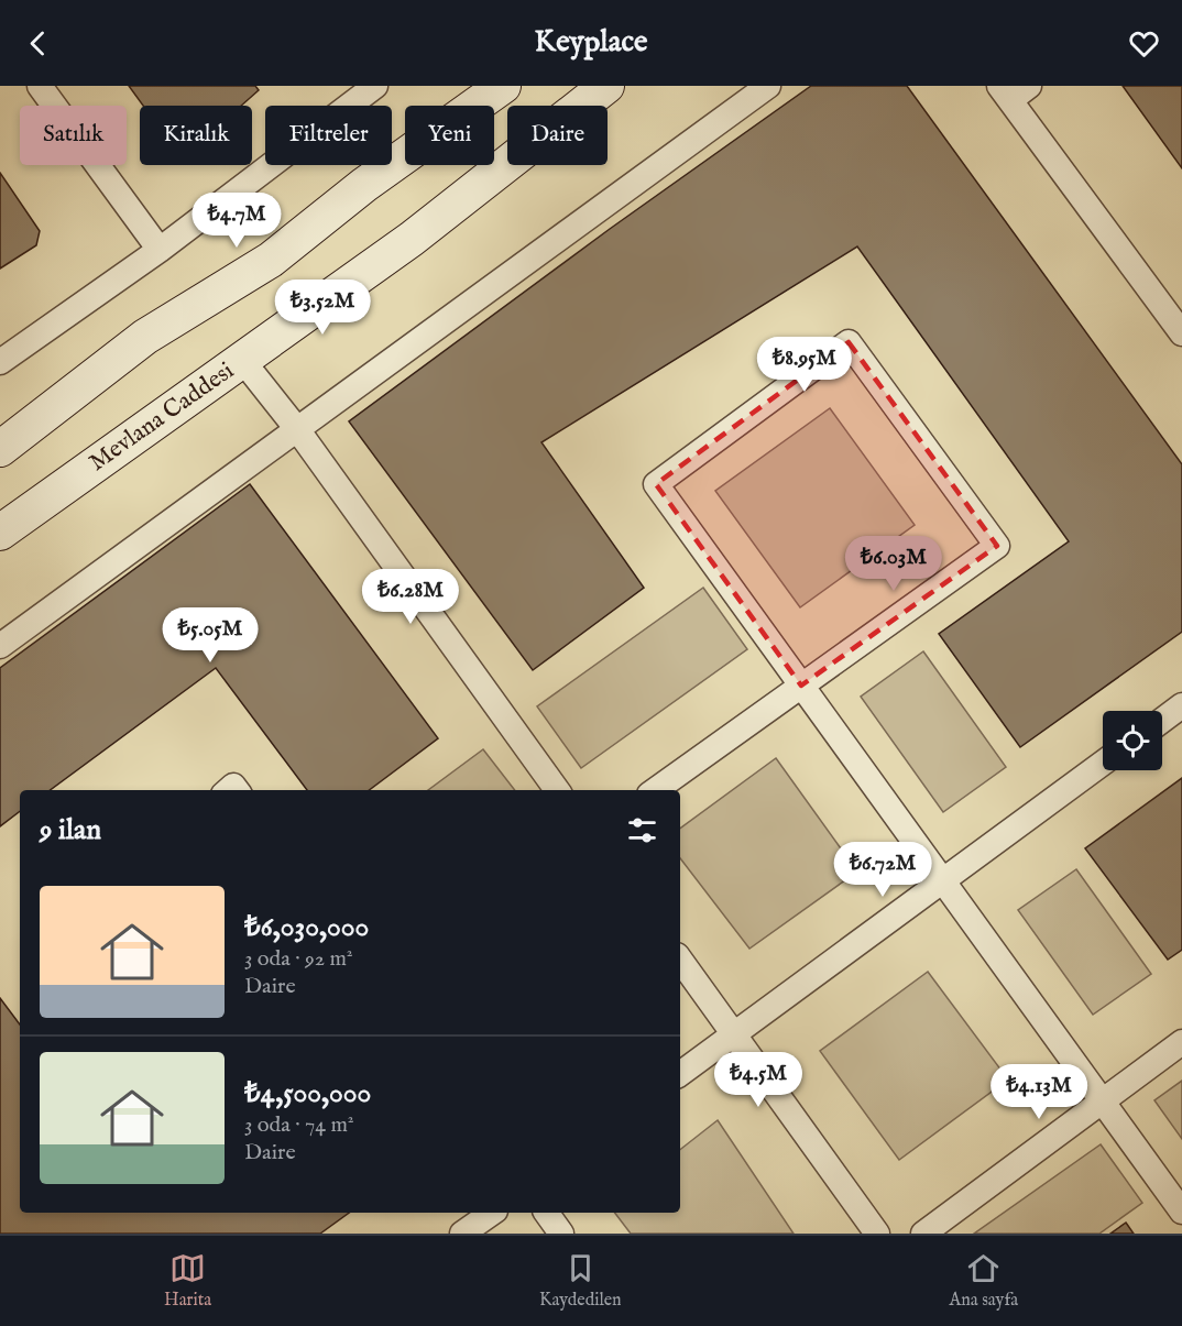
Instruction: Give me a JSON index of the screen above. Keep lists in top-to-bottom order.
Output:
{
  "streets": {
    "main road": ["Mevlana Caddesi"]
  },
  "page": {
    "header": "Keyplace",
    "chip": [
      "Satılık",
      "Kiralık",
      "Filtreler",
      "Yeni",
      "Daire"
    ],
    "price": [
      "₺4.7M",
      "₺3.52M",
      "₺8.95M",
      "₺6.03M",
      "₺6.28M",
      "₺5.05M",
      "₺6.72M",
      "₺4.5M",
      "₺4.13M"
    ],
    "heading": "9 ilan",
    "list": [
      {
        "name": "₺6,030,000",
        "note": "3 oda · 92 m² · Daire"
      },
      {
        "name": "₺4,500,000",
        "note": "3 oda · 74 m² · Daire"
      }
    ],
    "tabs": ["Harita", "Kaydedilen", "Ana sayfa"]
  }
}
